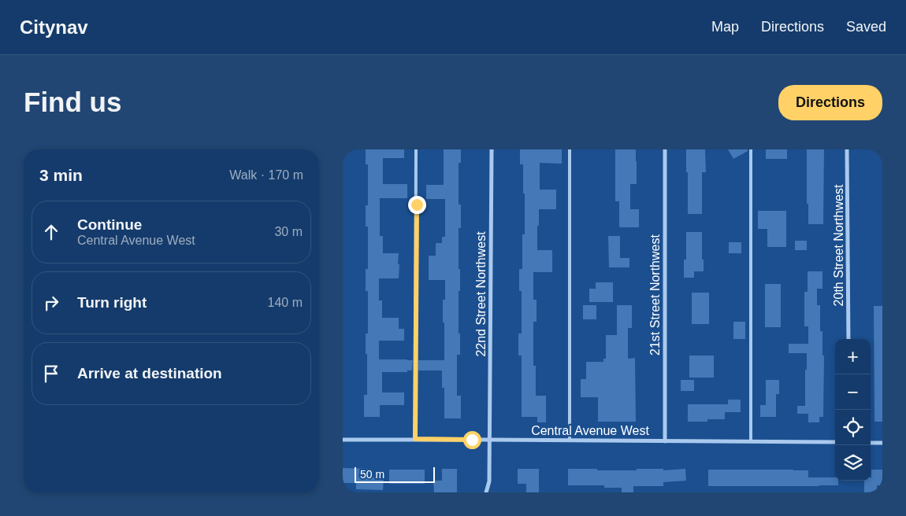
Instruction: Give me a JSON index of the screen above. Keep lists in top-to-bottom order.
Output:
{
  "streets": {
    "street": [
      "20th Street Northwest",
      "22nd Street Northwest",
      "21st Street Northwest",
      "Central Avenue West"
    ]
  },
  "crossings": [
    ["22nd Street Northwest", "Central Avenue West"],
    ["21st Street Northwest", "Central Avenue West"]
  ],
  "scale_bar": "50 m",
  "page": {
    "header": "Citynav",
    "nav": ["Map", "Directions", "Saved"],
    "buttons": "Directions",
    "title": "Find us",
    "heading": ["3 min", "Walk · 170 m"],
    "list": [
      ["Continue", "Central Avenue West", "30 m"],
      ["Turn right", "140 m"],
      "Arrive at destination"
    ],
    "map_buttons": ["+", "−"],
    "scale": "50 m"
  }
}
